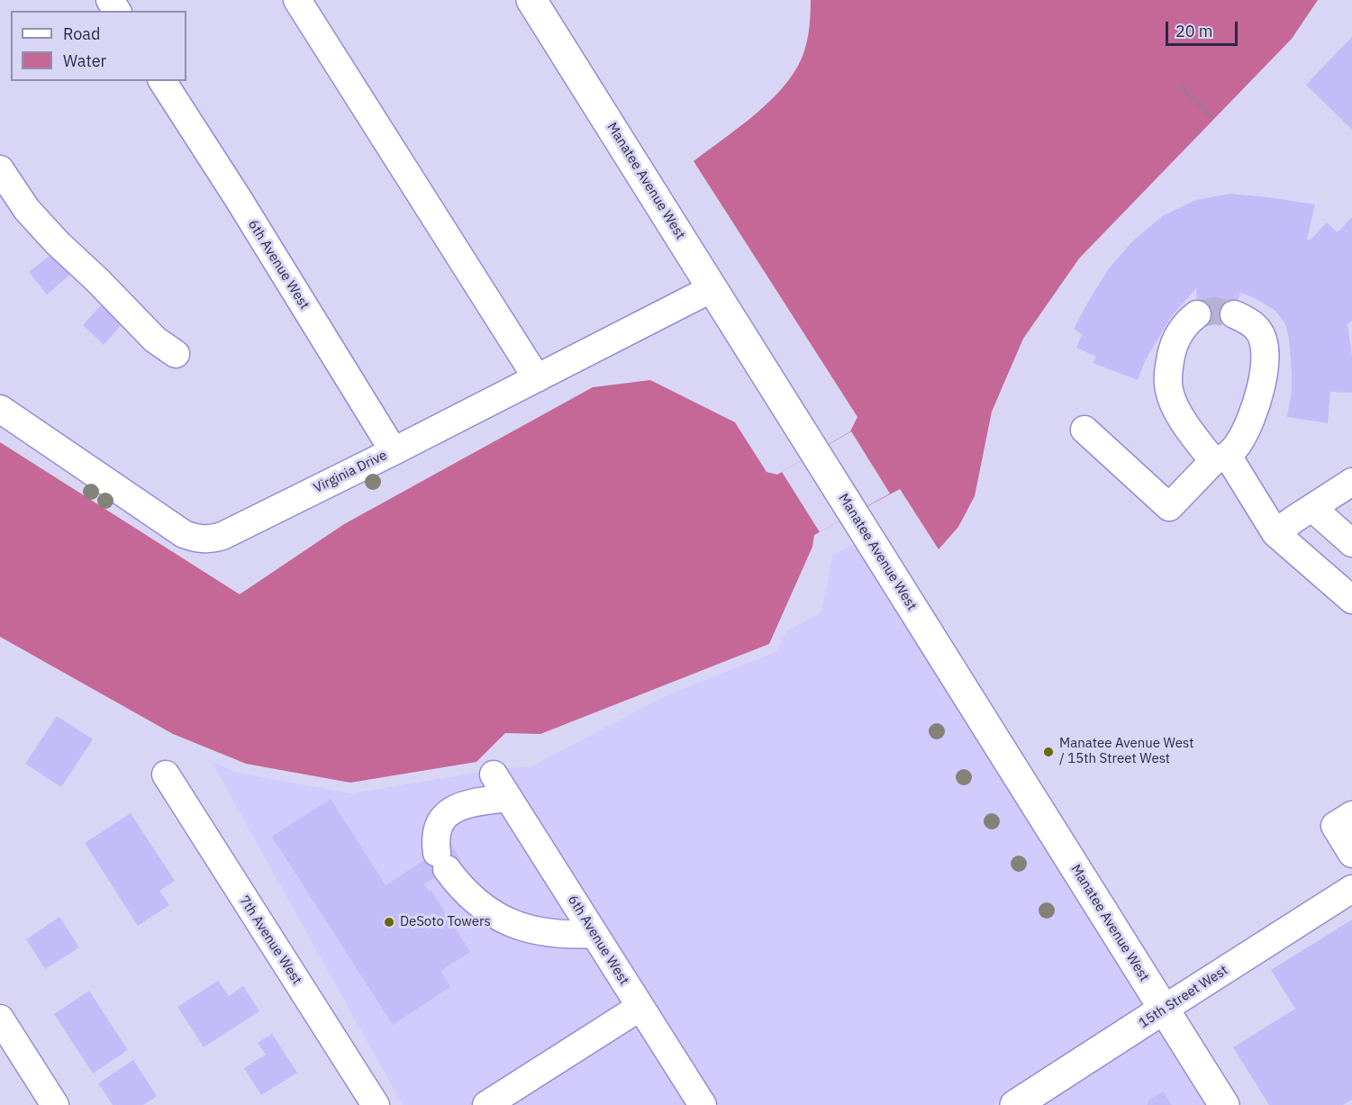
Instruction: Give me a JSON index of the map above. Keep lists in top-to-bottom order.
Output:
{
  "streets": {
    "main road": ["Manatee Avenue West", "15th Street West"],
    "street": ["6th Avenue West", "Virginia Drive", "7th Avenue West"]
  },
  "crossings": [
    ["Manatee Avenue West", "Virginia Drive"],
    ["Manatee Avenue West", "15th Street West"],
    ["6th Avenue West", "Virginia Drive"]
  ],
  "places": ["Manatee Avenue West / 15th Street West", "DeSoto Towers"],
  "legend": ["Road", "Water"],
  "scale_bar": "20 m"
}
